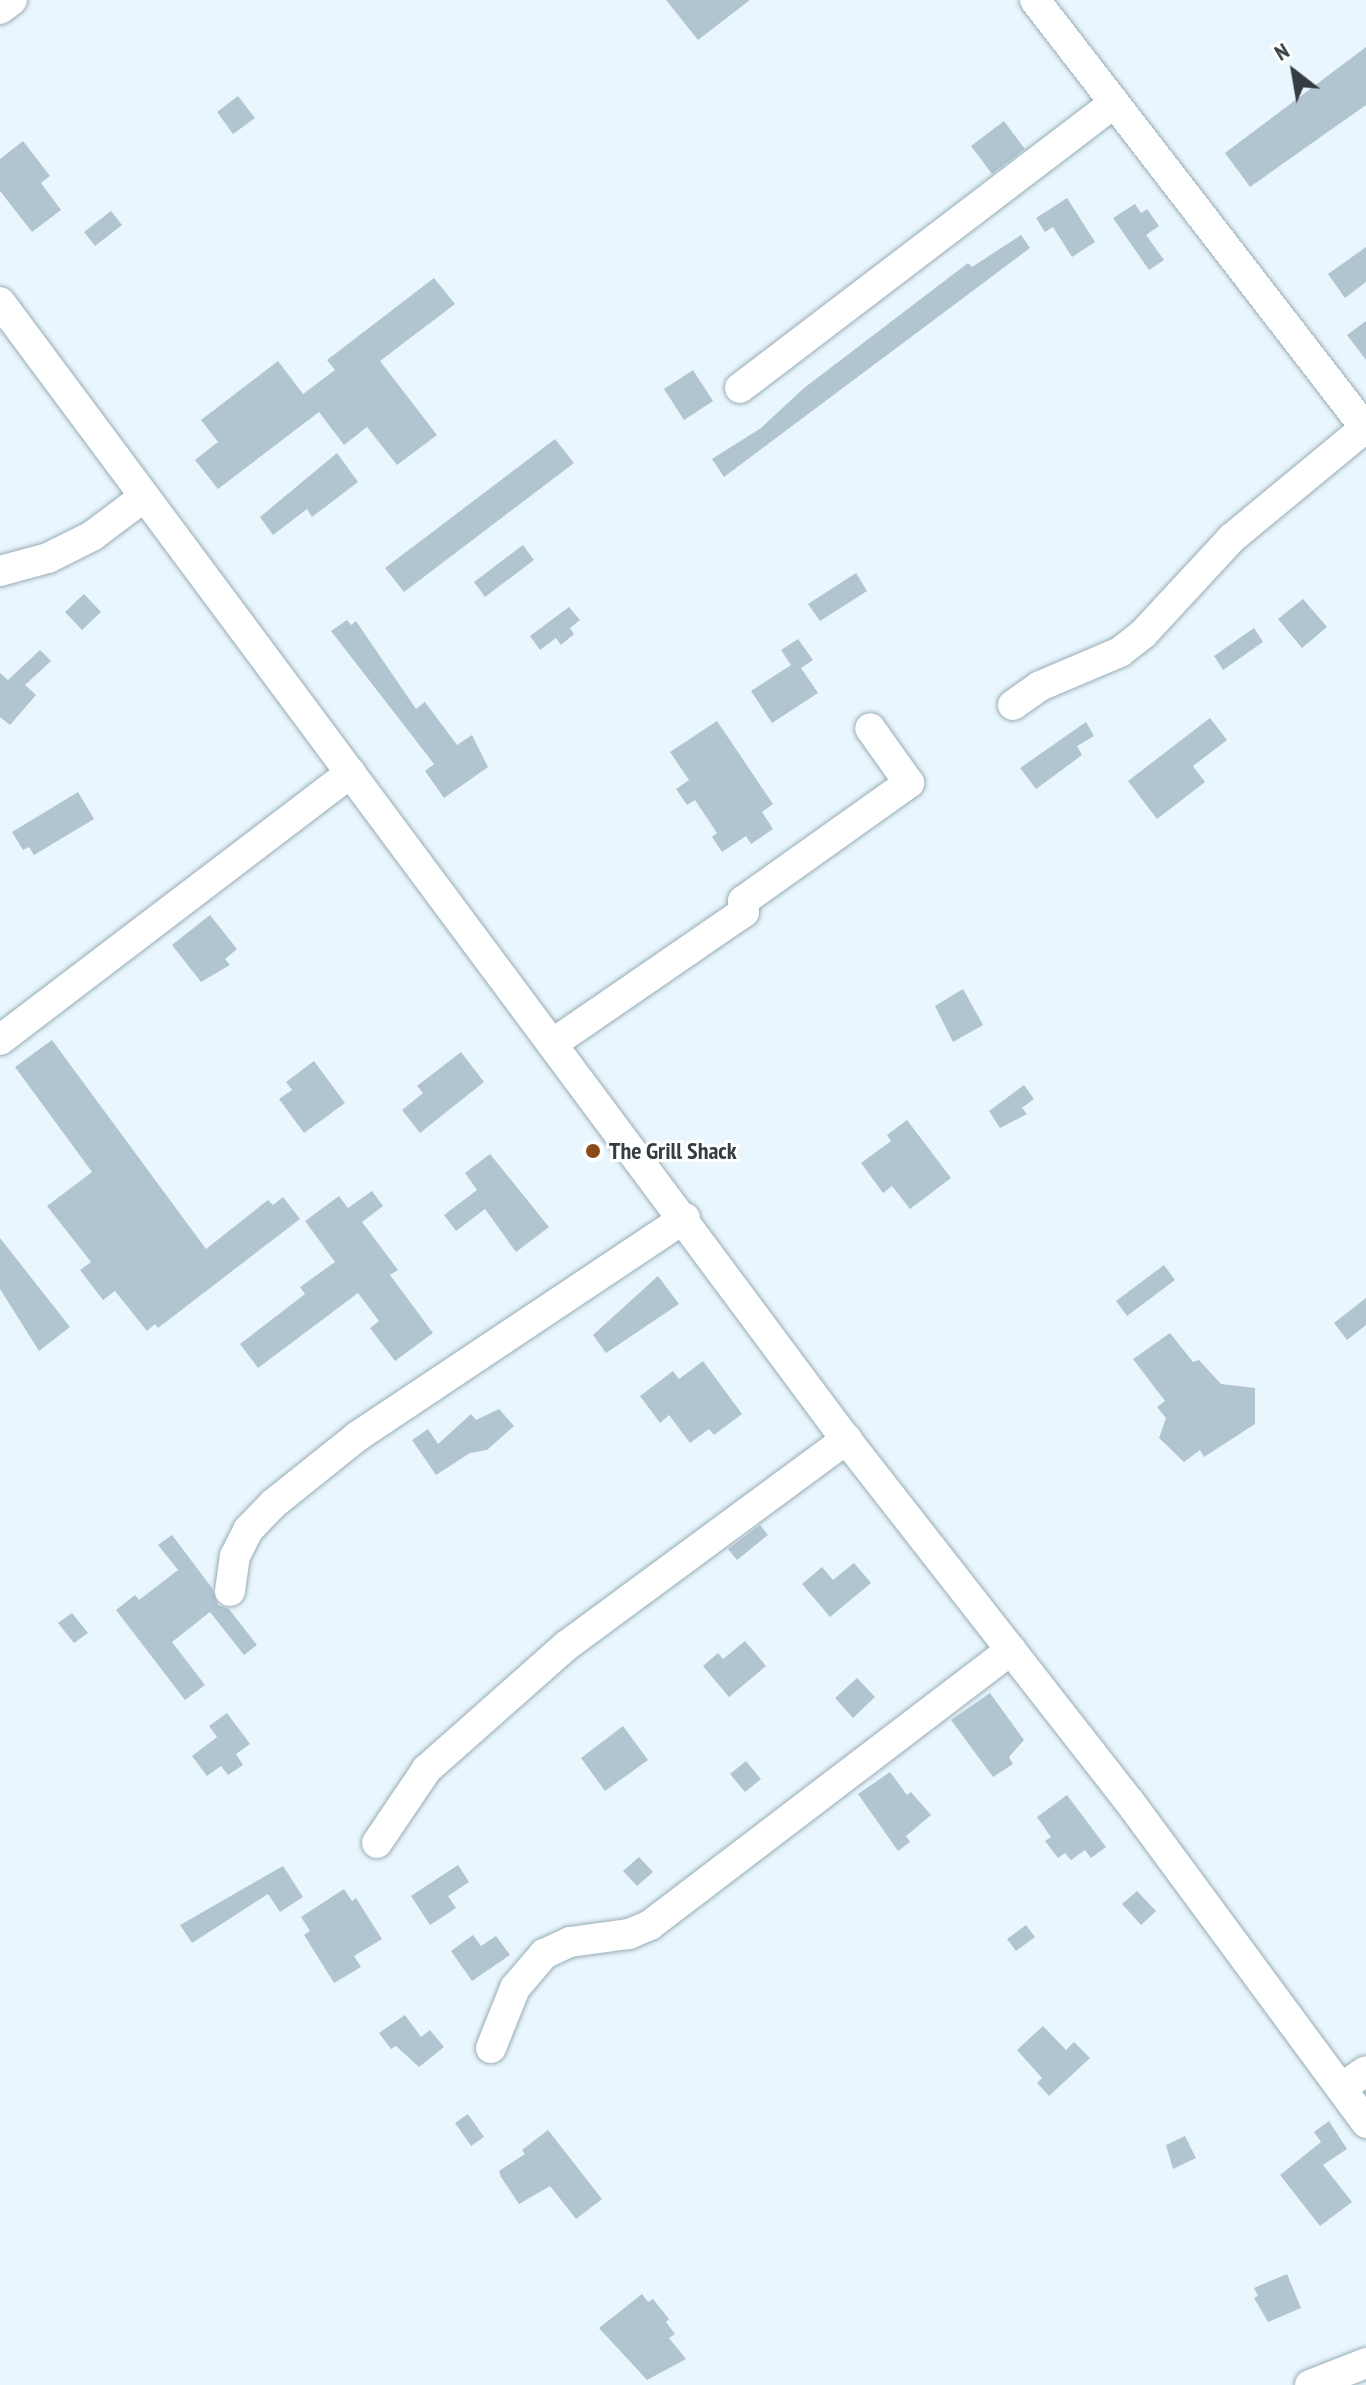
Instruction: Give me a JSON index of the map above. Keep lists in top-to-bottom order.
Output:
{
  "places": ["The Grill Shack"],
  "north": "top left"
}
